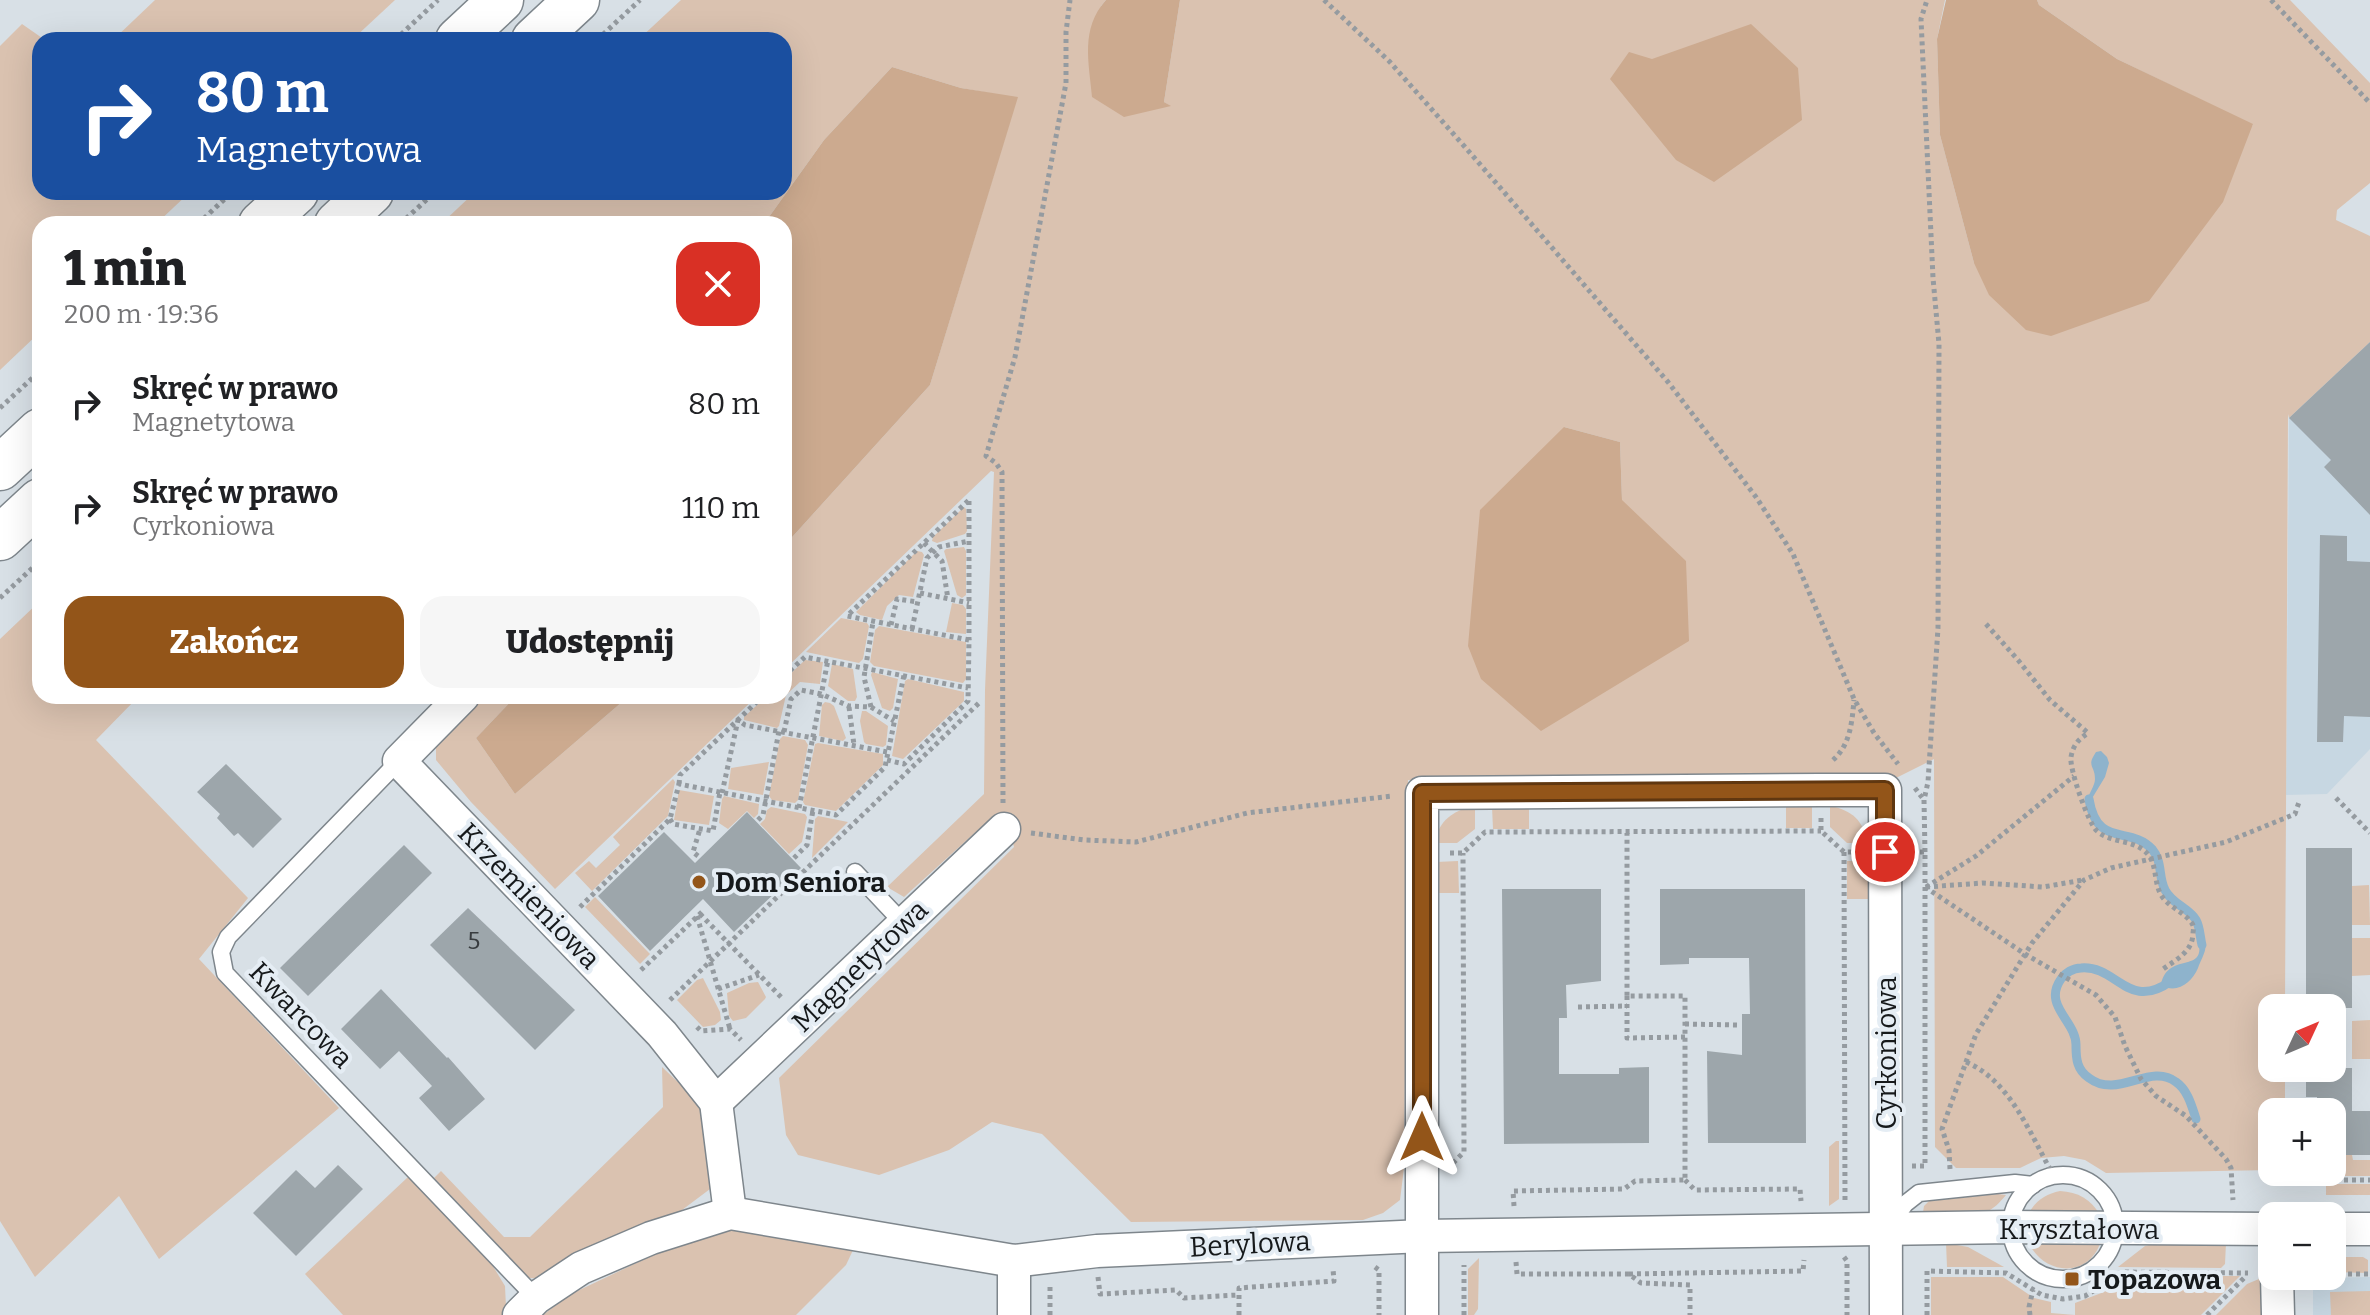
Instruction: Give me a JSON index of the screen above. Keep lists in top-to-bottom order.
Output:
{
  "streets": {
    "street": [
      "Krzemieniowa",
      "Magnetytowa",
      "Cyrkoniowa",
      "Kryształowa",
      "Berylowa"
    ],
    "lane": ["Kwarcowa"]
  },
  "crossings": [
    ["Krzemieniowa", "Magnetytowa"],
    ["Krzemieniowa", "Kwarcowa"],
    ["Cyrkoniowa", "Kryształowa"],
    ["Cyrkoniowa", "Berylowa"],
    ["Kryształowa", "Berylowa"]
  ],
  "places": {
    "other": ["Dom Seniora"],
    "transit": ["Topazowa"]
  },
  "house_numbers": ["5"],
  "north": "top right",
  "page": {
    "turn": ["80 m", "Magnetytowa"],
    "heading": ["1 min", "200 m · 19:36"],
    "list": [
      {
        "name": "Skręć w prawo",
        "note": "Magnetytowa",
        "value": "80 m"
      },
      {
        "name": "Skręć w prawo",
        "note": "Cyrkoniowa",
        "value": "110 m"
      }
    ],
    "buttons": ["Zakończ", "Udostępnij"],
    "map_buttons": ["+", "−"]
  }
}
